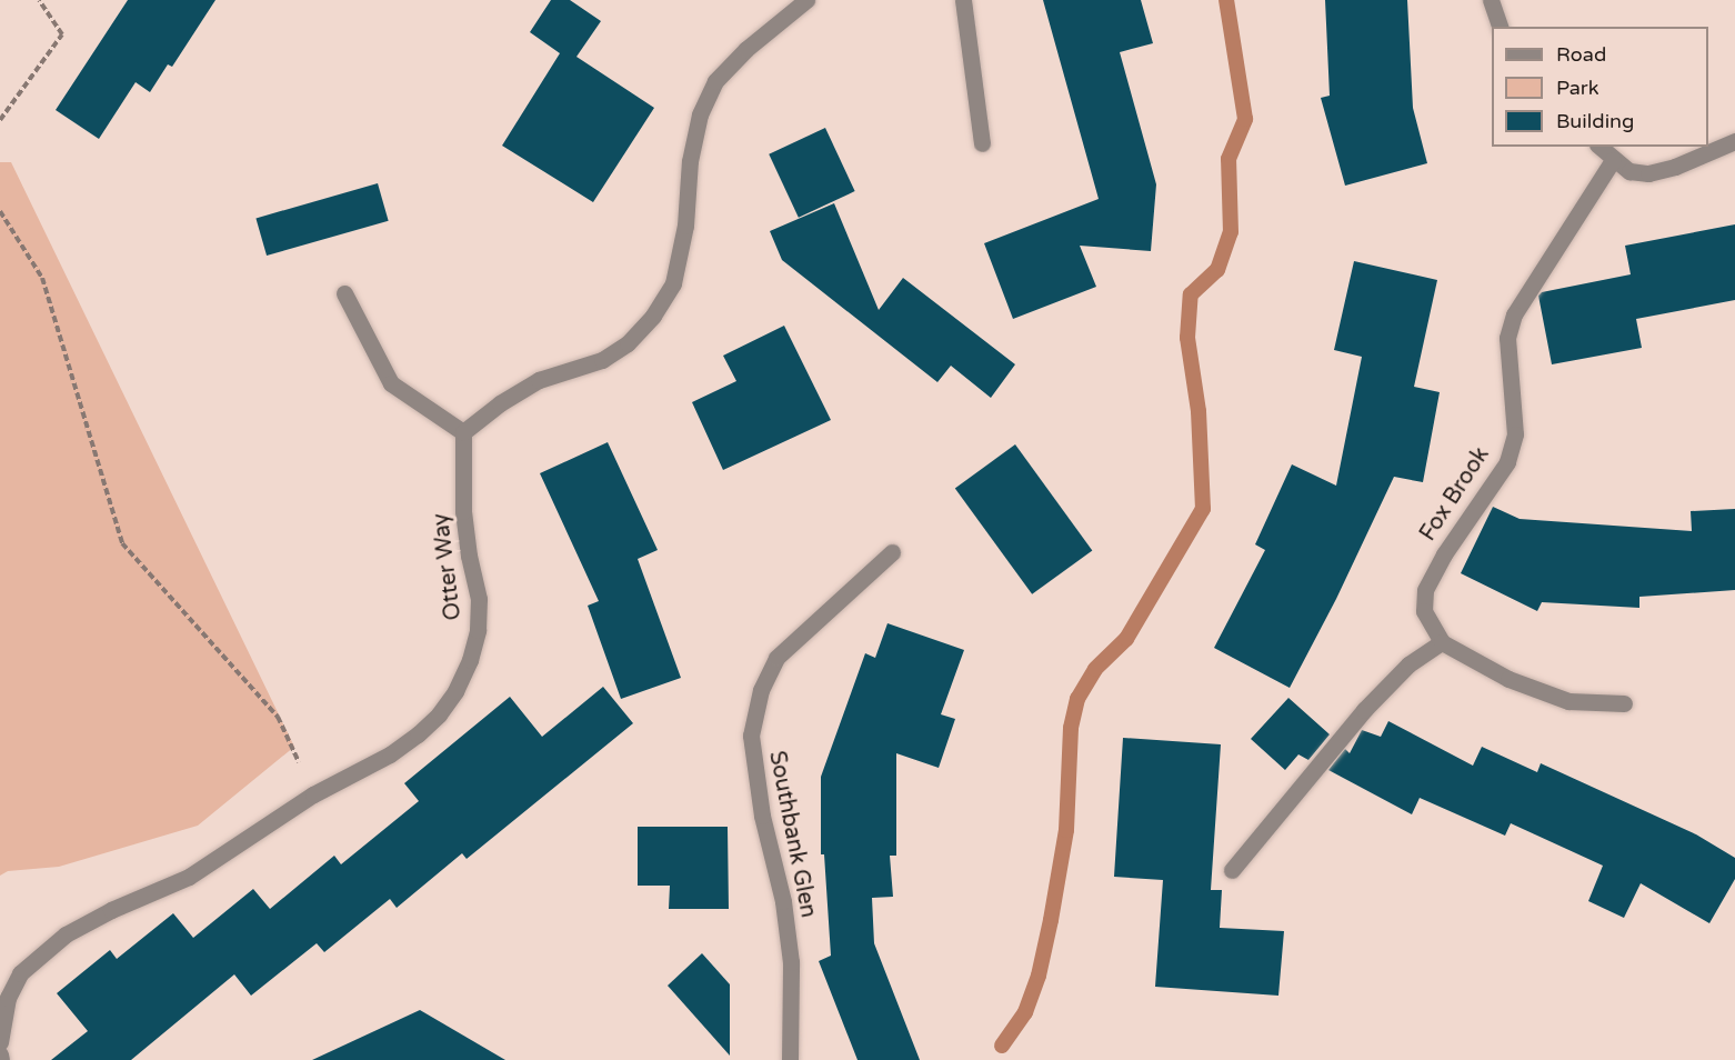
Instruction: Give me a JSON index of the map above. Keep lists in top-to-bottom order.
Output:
{
  "streets": {
    "street": ["Fox Brook", "Otter Way", "Southbank Glen"]
  },
  "legend": ["Road", "Park", "Building"]
}
